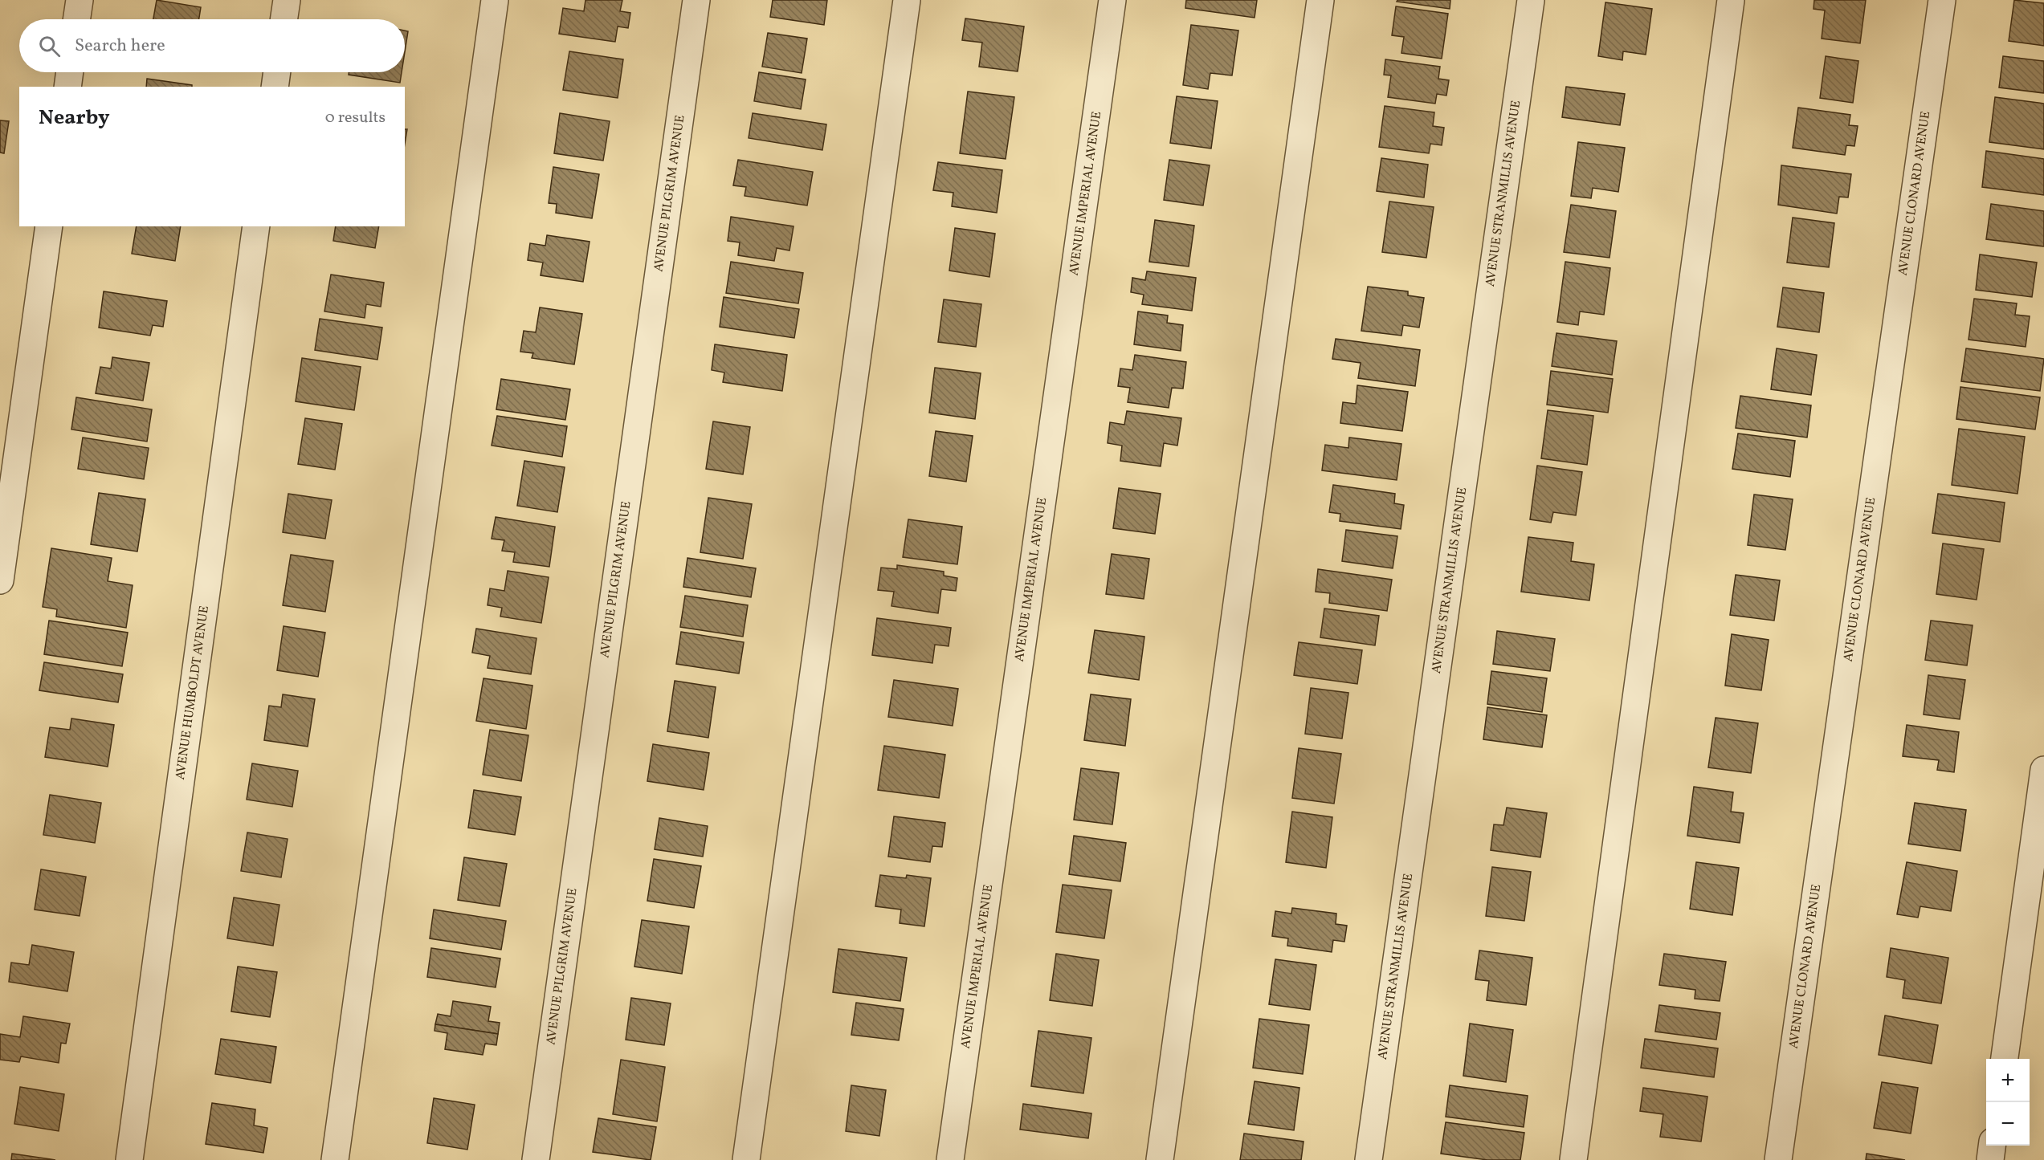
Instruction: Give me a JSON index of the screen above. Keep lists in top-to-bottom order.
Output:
{
  "streets": {
    "street": [
      "AVENUE PILGRIM AVENUE",
      "AVENUE IMPERIAL AVENUE",
      "AVENUE STRANMILLIS AVENUE",
      "AVENUE CLONARD AVENUE",
      "AVENUE HUMBOLDT AVENUE"
    ]
  },
  "page": {
    "search": "Search here",
    "heading": ["Nearby", "0 results"],
    "map_buttons": ["+", "−"]
  }
}
